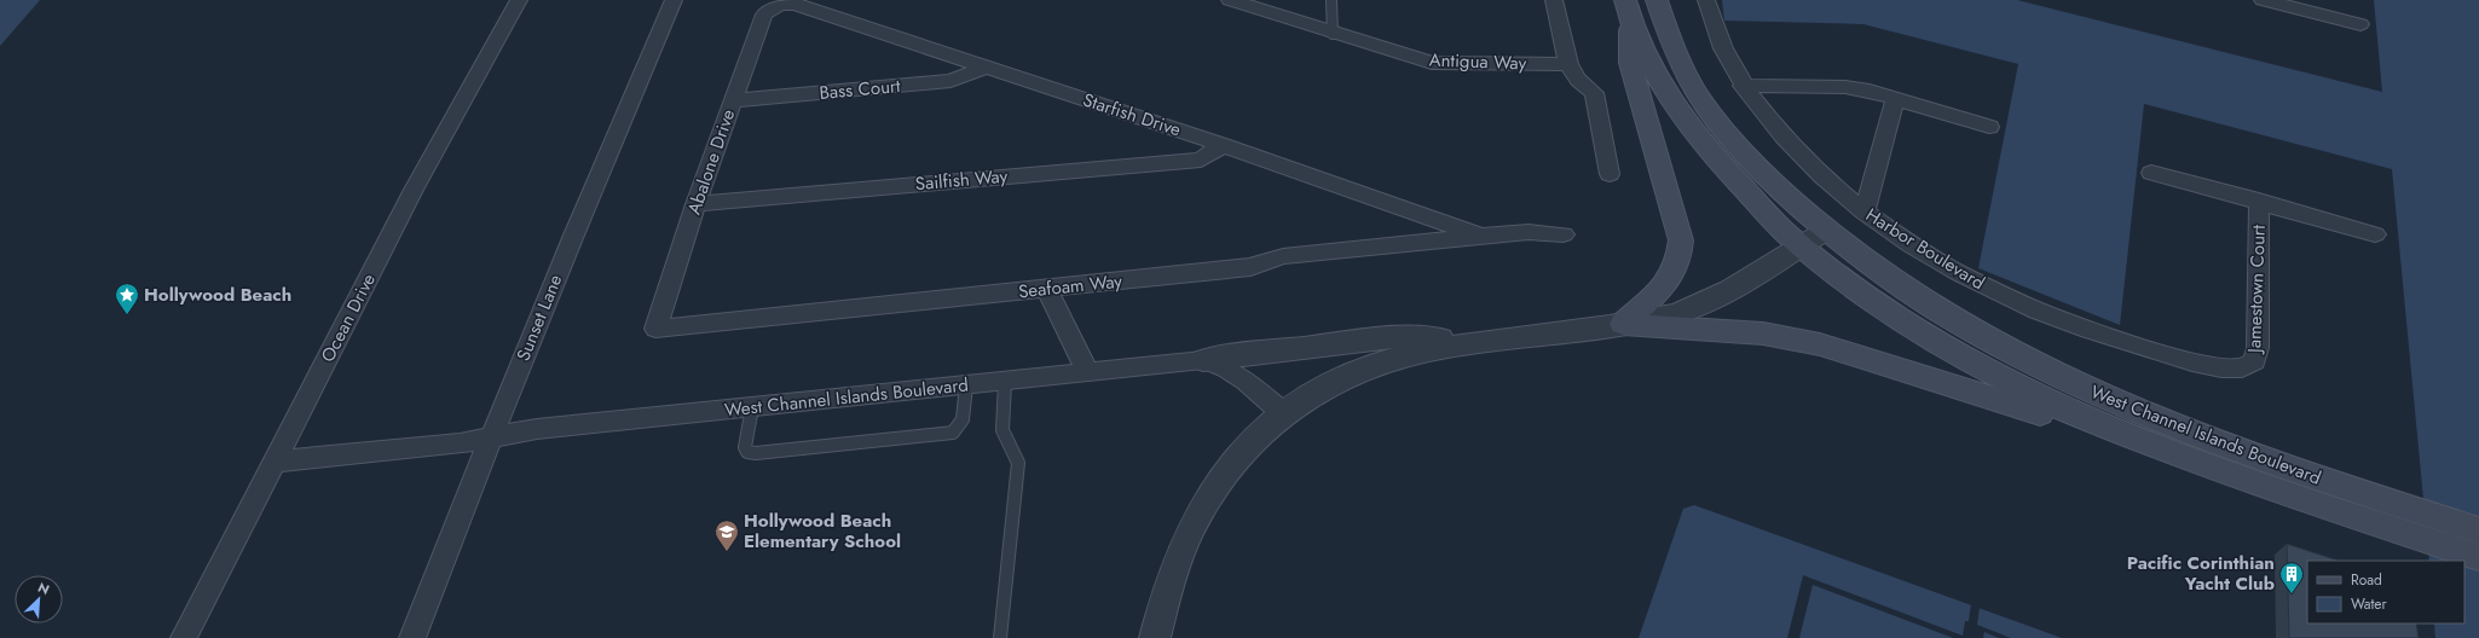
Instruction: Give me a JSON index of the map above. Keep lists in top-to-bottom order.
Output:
{
  "streets": {
    "main road": ["West Channel Islands Boulevard"],
    "street": [
      "Antigua Way",
      "Bass Court",
      "Starfish Drive",
      "Abalone Drive",
      "Sailfish Way",
      "Harbor Boulevard",
      "Seafoam Way",
      "Jamestown Court",
      "Ocean Drive",
      "Sunset Lane"
    ]
  },
  "crossings": [
    ["Bass Court", "Starfish Drive"],
    ["Bass Court", "Abalone Drive"],
    ["Starfish Drive", "Abalone Drive"],
    ["Starfish Drive", "Sailfish Way"],
    ["Starfish Drive", "Seafoam Way"],
    ["Abalone Drive", "Sailfish Way"],
    ["Abalone Drive", "Seafoam Way"],
    ["Harbor Boulevard", "Jamestown Court"],
    ["Ocean Drive", "West Channel Islands Boulevard"],
    ["Sunset Lane", "West Channel Islands Boulevard"]
  ],
  "places": {
    "place": ["Hollywood Beach"],
    "school or university": ["Hollywood Beach Elementary School"],
    "building": ["Pacific Corinthian Yacht Club"]
  },
  "legend": ["Road", "Water"],
  "north": "top right"
}
